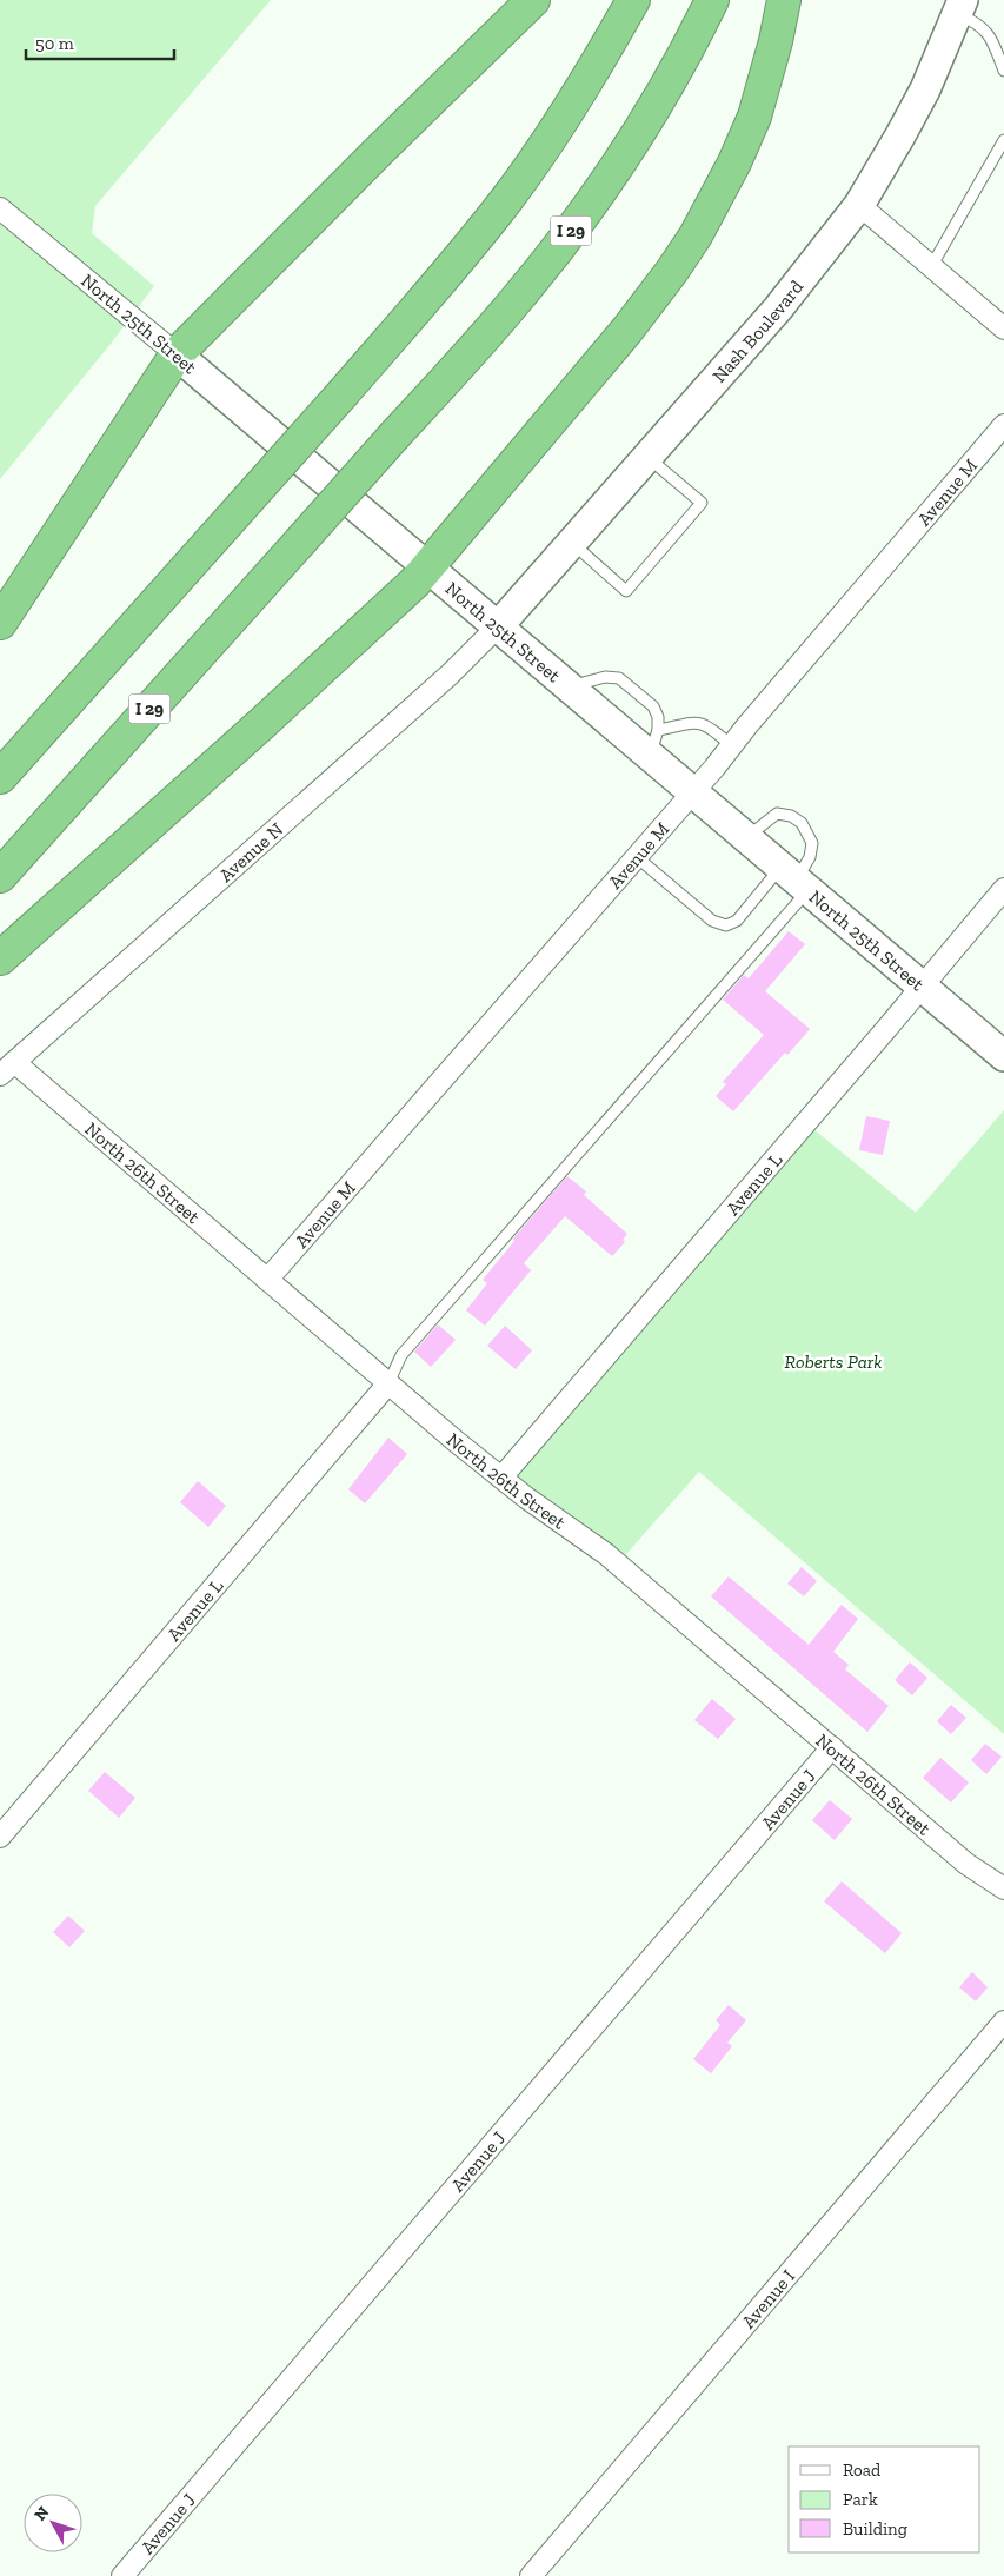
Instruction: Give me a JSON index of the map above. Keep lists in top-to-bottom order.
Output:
{
  "streets": {
    "highway": ["I 29"],
    "street": [
      "North 25th Street",
      "Nash Boulevard",
      "Avenue M",
      "Avenue N",
      "North 26th Street",
      "Avenue L",
      "Avenue J",
      "Avenue I"
    ]
  },
  "crossings": [
    ["North 25th Street", "Nash Boulevard"],
    ["North 25th Street", "Avenue M"],
    ["North 25th Street", "Avenue N"],
    ["North 25th Street", "Avenue L"],
    ["Nash Boulevard", "Avenue N"],
    ["Avenue M", "North 26th Street"],
    ["Avenue N", "North 26th Street"],
    ["North 26th Street", "Avenue L"],
    ["North 26th Street", "Avenue J"]
  ],
  "parks": ["Roberts Park"],
  "legend": ["Road", "Park", "Building"],
  "scale_bar": "50 m",
  "north": "top left"
}
